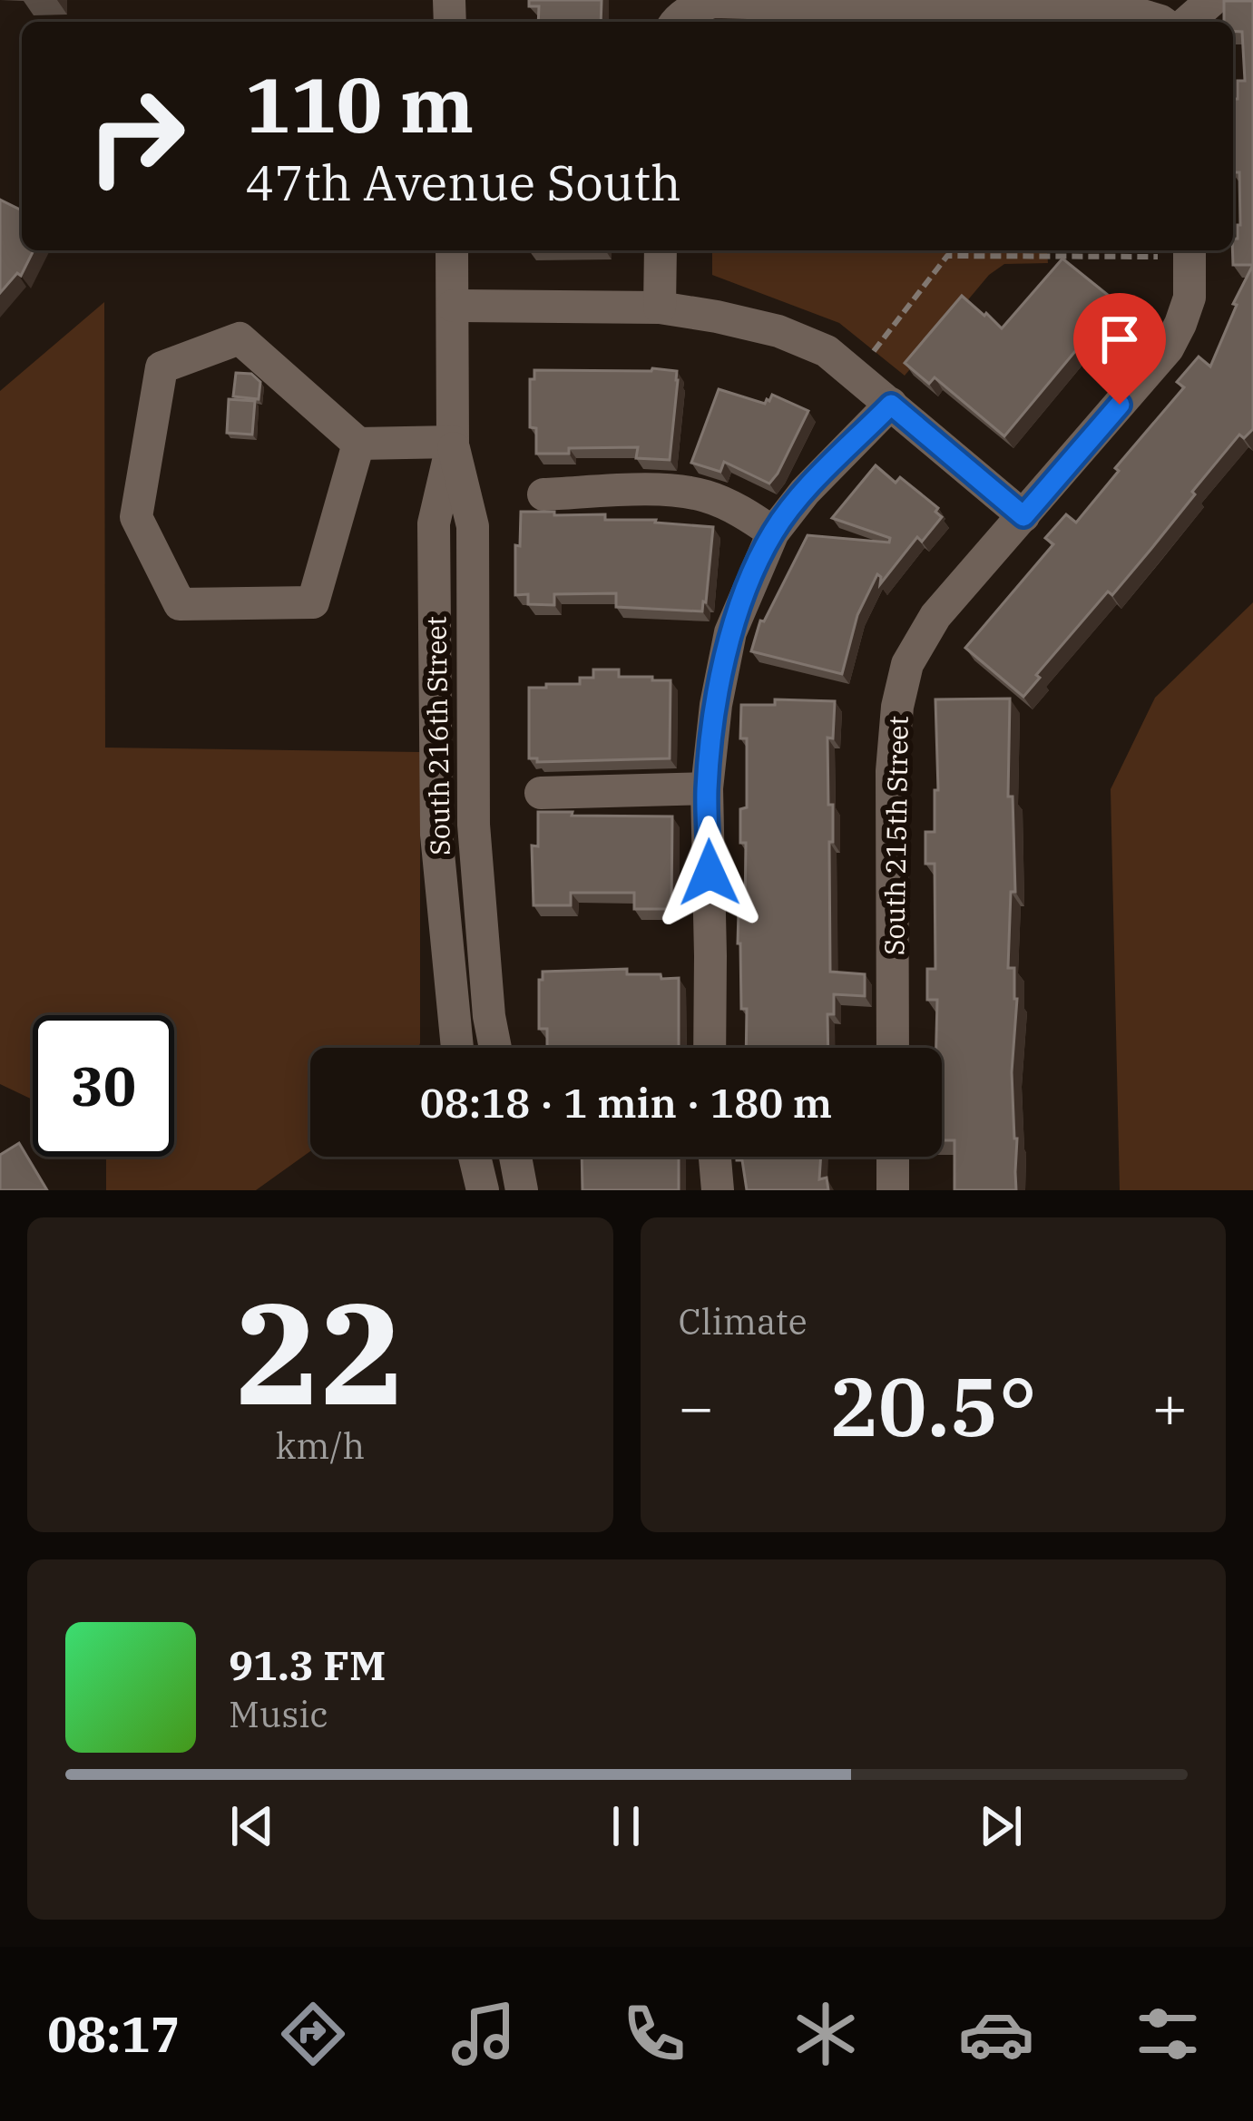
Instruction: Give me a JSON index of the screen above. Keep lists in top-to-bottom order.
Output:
{
  "streets": {
    "street": ["South 216th Street", "South 215th Street"]
  },
  "page": {
    "turn": ["110 m", "47th Avenue South"],
    "limit": "30",
    "trip": "08:18 · 1 min · 180 m",
    "tile": [
      ["22", "km/h"],
      "Climate"
    ],
    "heat": ["−", "20.5°", "+"],
    "song": ["91.3 FM", "Music"],
    "tabs": "08:17"
  }
}
